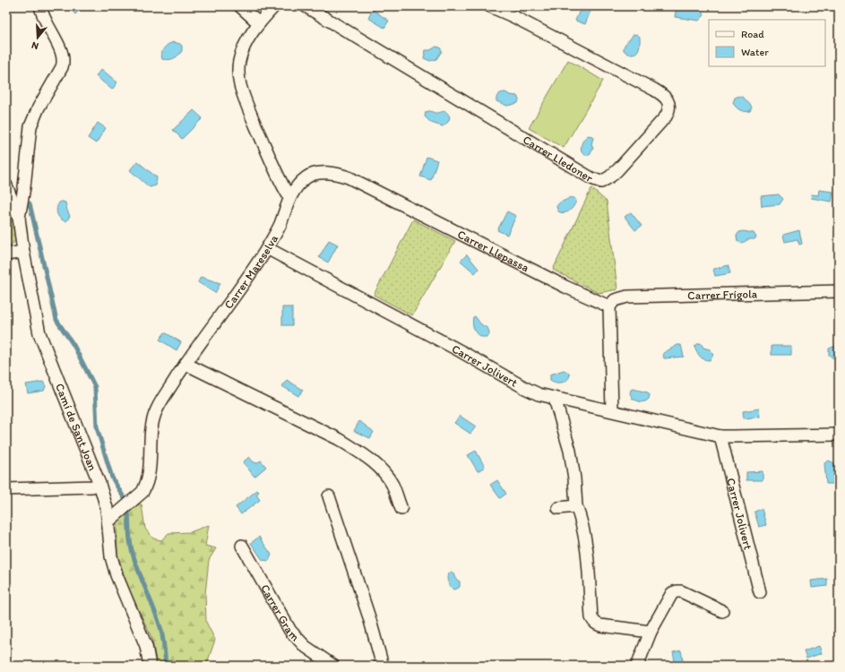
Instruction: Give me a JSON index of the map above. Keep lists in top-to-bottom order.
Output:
{
  "streets": {
    "street": [
      "Carrer Lledoner",
      "Carrer Llepassa",
      "Carrer Mareselva",
      "Carrer Frígola",
      "Carrer Jolivert",
      "Camí de Sant Joan",
      "Carrer Gram"
    ]
  },
  "crossings": [
    ["Carrer Llepassa", "Carrer Mareselva"],
    ["Carrer Llepassa", "Carrer Frígola"],
    ["Carrer Mareselva", "Carrer Jolivert"],
    ["Carrer Mareselva", "Camí de Sant Joan"]
  ],
  "legend": ["Road", "Water"],
  "north": "bottom"
}
